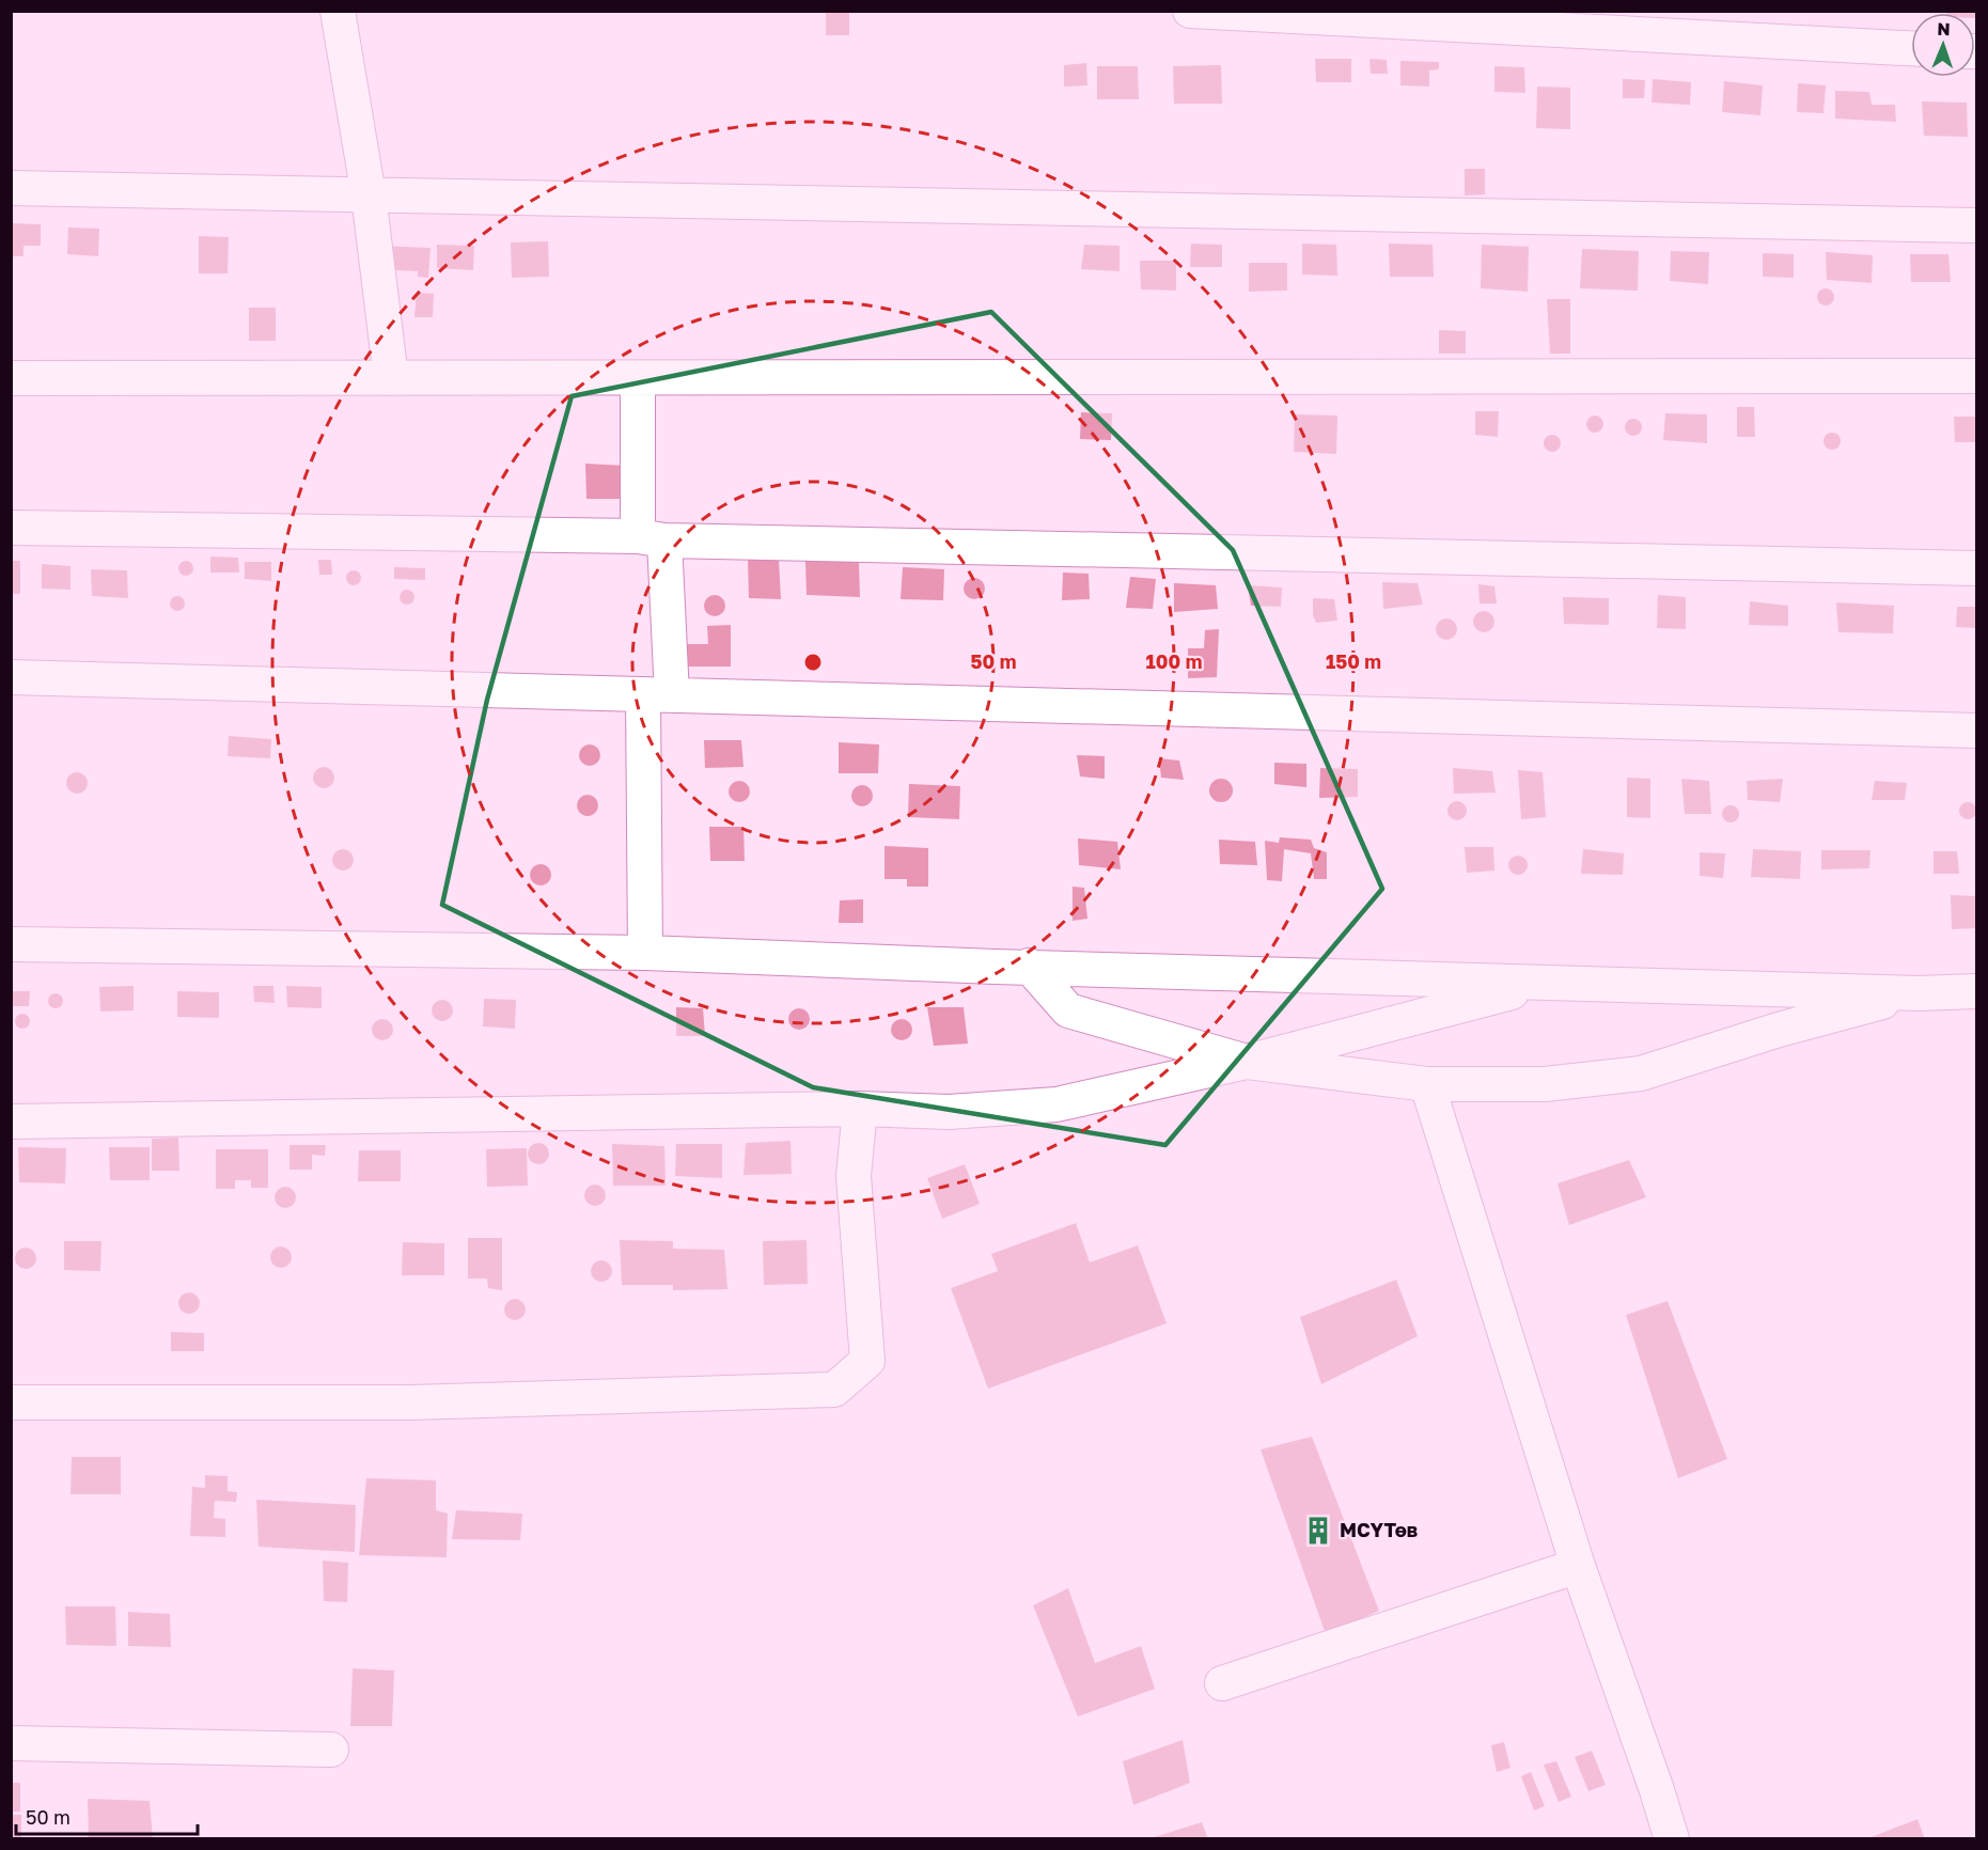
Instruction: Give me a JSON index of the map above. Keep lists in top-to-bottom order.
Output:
{
  "places": {
    "building": ["МСҮТөв"]
  },
  "scale_bar": "50 m",
  "north": "top",
  "rings": ["50 m", "100 m", "150 m"]
}
